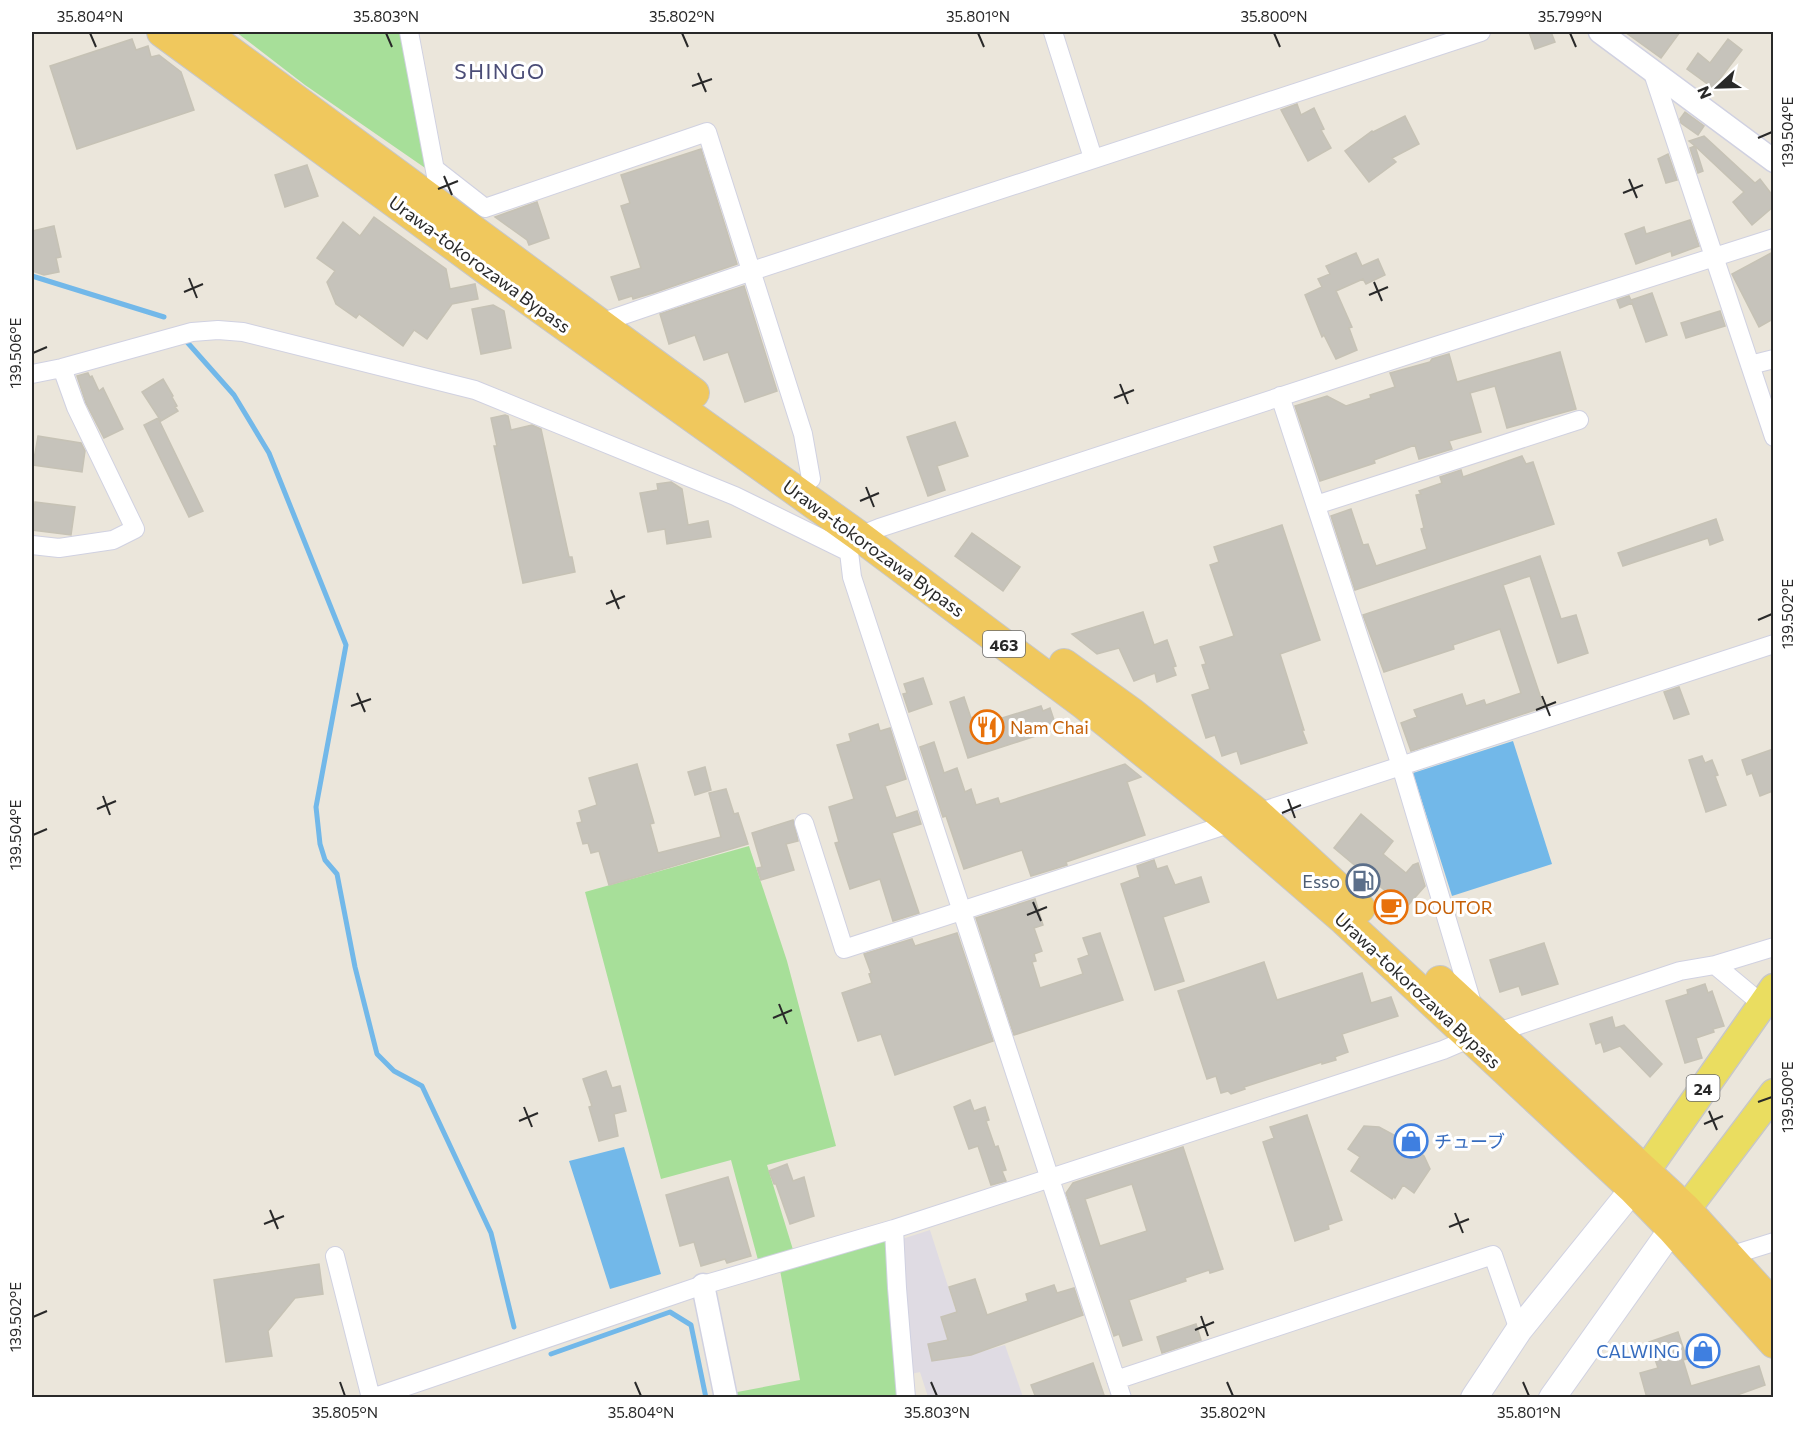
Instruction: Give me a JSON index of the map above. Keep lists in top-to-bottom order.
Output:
{
  "streets": {
    "highway": ["Urawa-tokorozawa Bypass", "463"],
    "main road": ["24"]
  },
  "crossings": [
    ["Urawa-tokorozawa Bypass", "24"]
  ],
  "districts": ["SHINGO"],
  "places": {
    "restaurant": ["Nam Chai"],
    "fuel station": ["Esso"],
    "cafe": ["DOUTOR"],
    "shop": ["チューブ", "CALWING"]
  },
  "north": "left",
  "coordinates": [
    "35.804°N",
    "35.803°N",
    "35.802°N",
    "35.801°N",
    "35.800°N",
    "35.799°N",
    "139.504°E",
    "139.506°E",
    "139.502°E",
    "139.500°E",
    "35.805°N"
  ]
}
